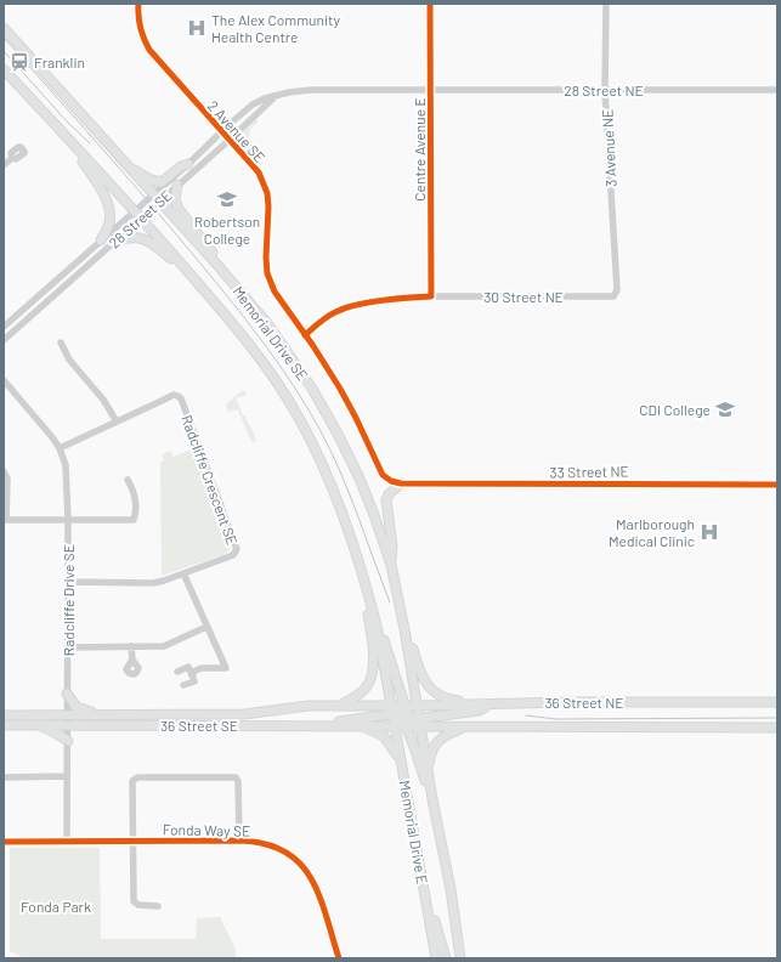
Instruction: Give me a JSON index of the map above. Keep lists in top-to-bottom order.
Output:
{
  "streets": {
    "main road": [
      "Memorial Drive SE",
      "36 Street NE",
      "36 Street SE",
      "Memorial Drive E"
    ],
    "street": [
      "28 Street NE",
      "2 Avenue SE",
      "3 Avenue NE",
      "Centre Avenue E",
      "28 Street SE",
      "30 Street NE",
      "33 Street NE",
      "Radcliffe Crescent SE",
      "Radcliffe Drive SE",
      "Fonda Way SE"
    ]
  },
  "crossings": [
    ["28 Street NE", "3 Avenue NE"],
    ["28 Street NE", "Centre Avenue E"],
    ["28 Street NE", "28 Street SE"],
    ["2 Avenue SE", "28 Street SE"],
    ["2 Avenue SE", "30 Street NE"],
    ["2 Avenue SE", "33 Street NE"],
    ["3 Avenue NE", "30 Street NE"],
    ["Centre Avenue E", "28 Street SE"],
    ["Centre Avenue E", "30 Street NE"],
    ["28 Street SE", "Memorial Drive SE"],
    ["Memorial Drive SE", "36 Street NE"],
    ["Memorial Drive SE", "36 Street SE"],
    ["Memorial Drive SE", "Memorial Drive E"],
    ["Radcliffe Crescent SE", "Radcliffe Drive SE"],
    ["Radcliffe Drive SE", "36 Street SE"],
    ["Radcliffe Drive SE", "Fonda Way SE"],
    ["36 Street NE", "36 Street SE"],
    ["36 Street NE", "Memorial Drive E"],
    ["36 Street SE", "Memorial Drive E"]
  ],
  "parks": ["Fonda Park"],
  "places": {
    "hospital": ["The Alex Community Health Centre", "Marlborough Medical Clinic"],
    "station": ["Franklin"],
    "school or university": ["Robertson College", "CDI College"]
  }
}
